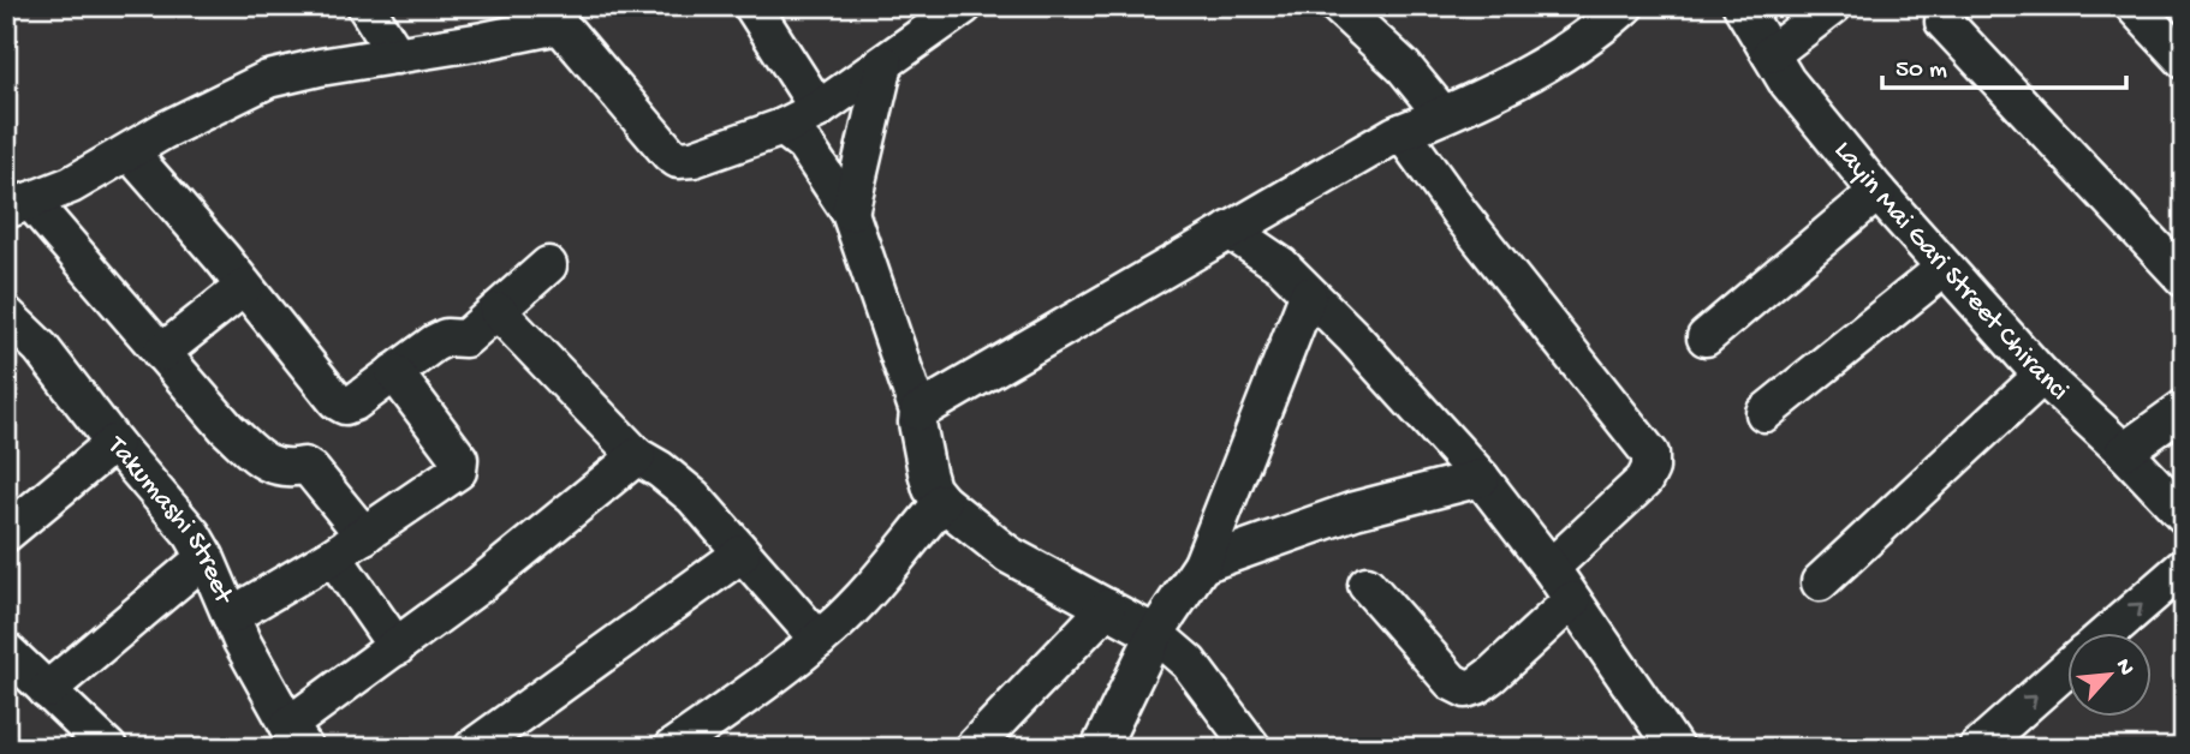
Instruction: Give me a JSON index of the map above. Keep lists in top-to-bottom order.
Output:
{
  "streets": {
    "street": ["Layin Mai Gari Street Chiranci", "Takumashi Street"]
  },
  "scale_bar": "50 m",
  "north": "top right"
}
